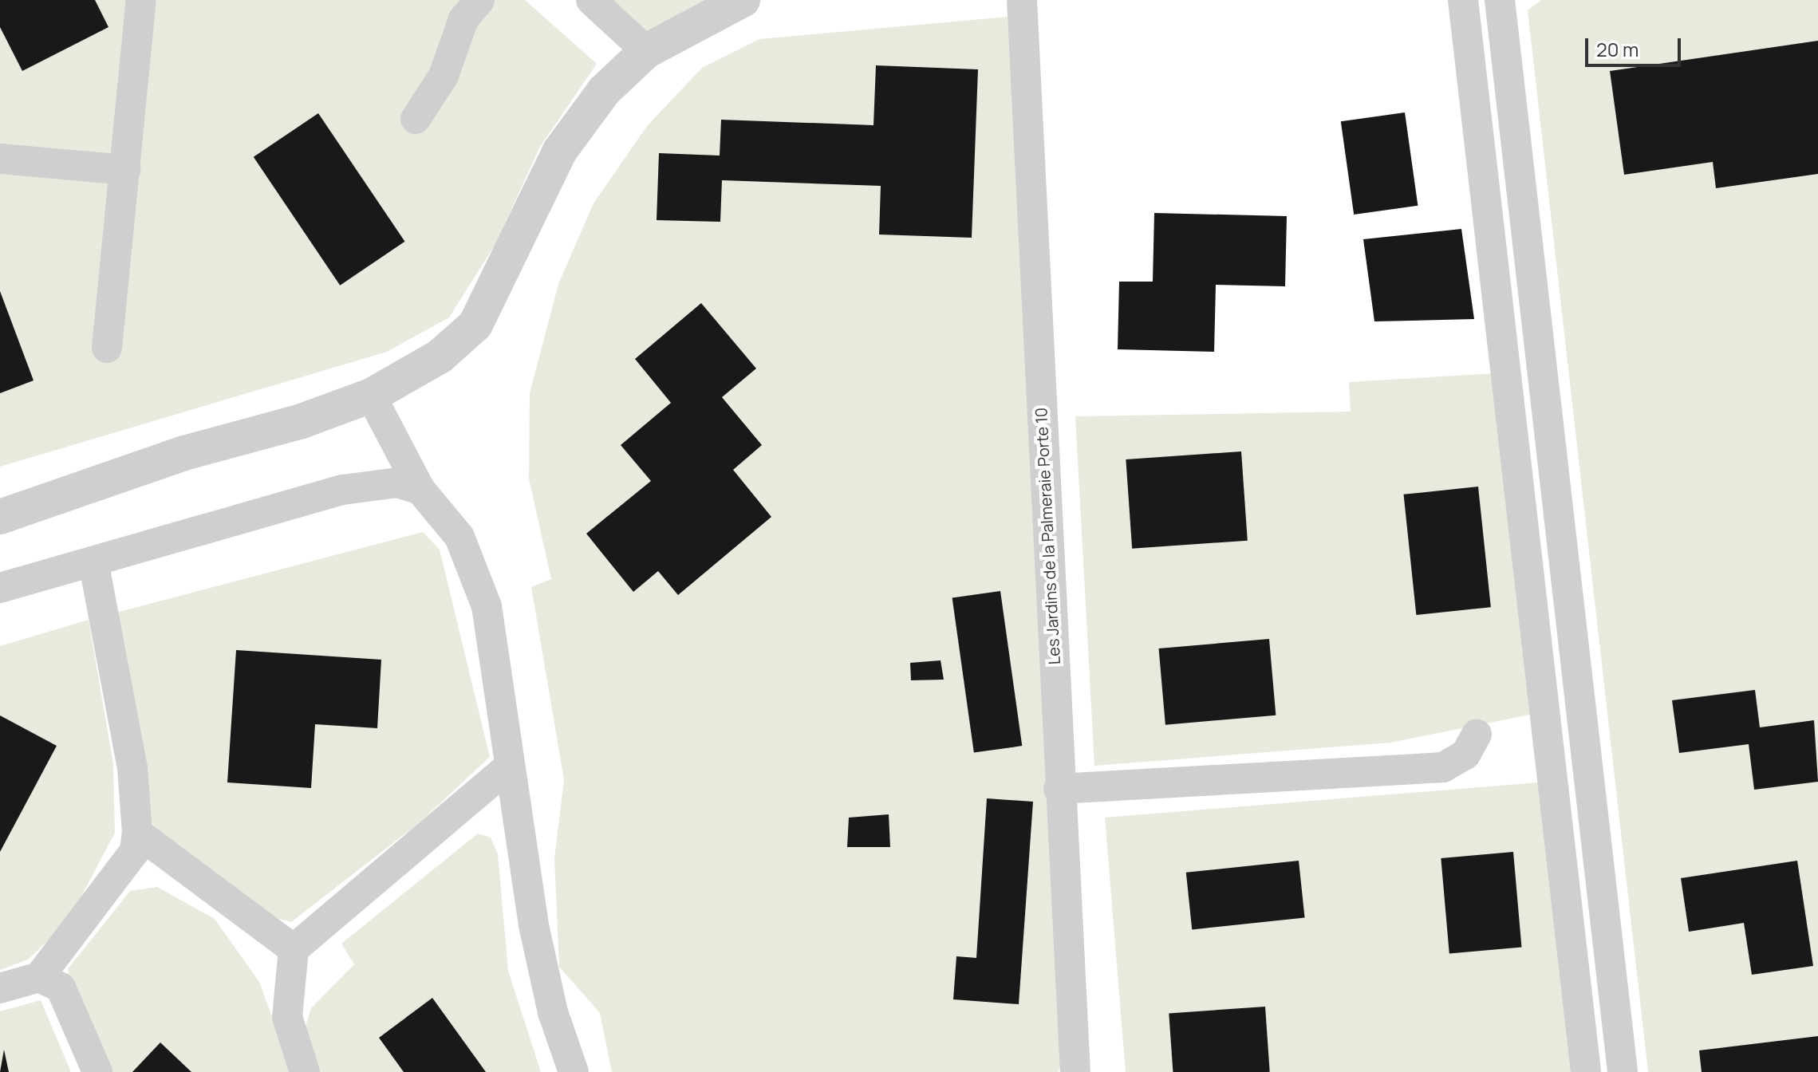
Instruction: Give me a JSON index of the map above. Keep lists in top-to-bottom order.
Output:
{
  "streets": {
    "street": ["Les Jardins de la Palmeraie Porte 10"]
  },
  "scale_bar": "20 m"
}
